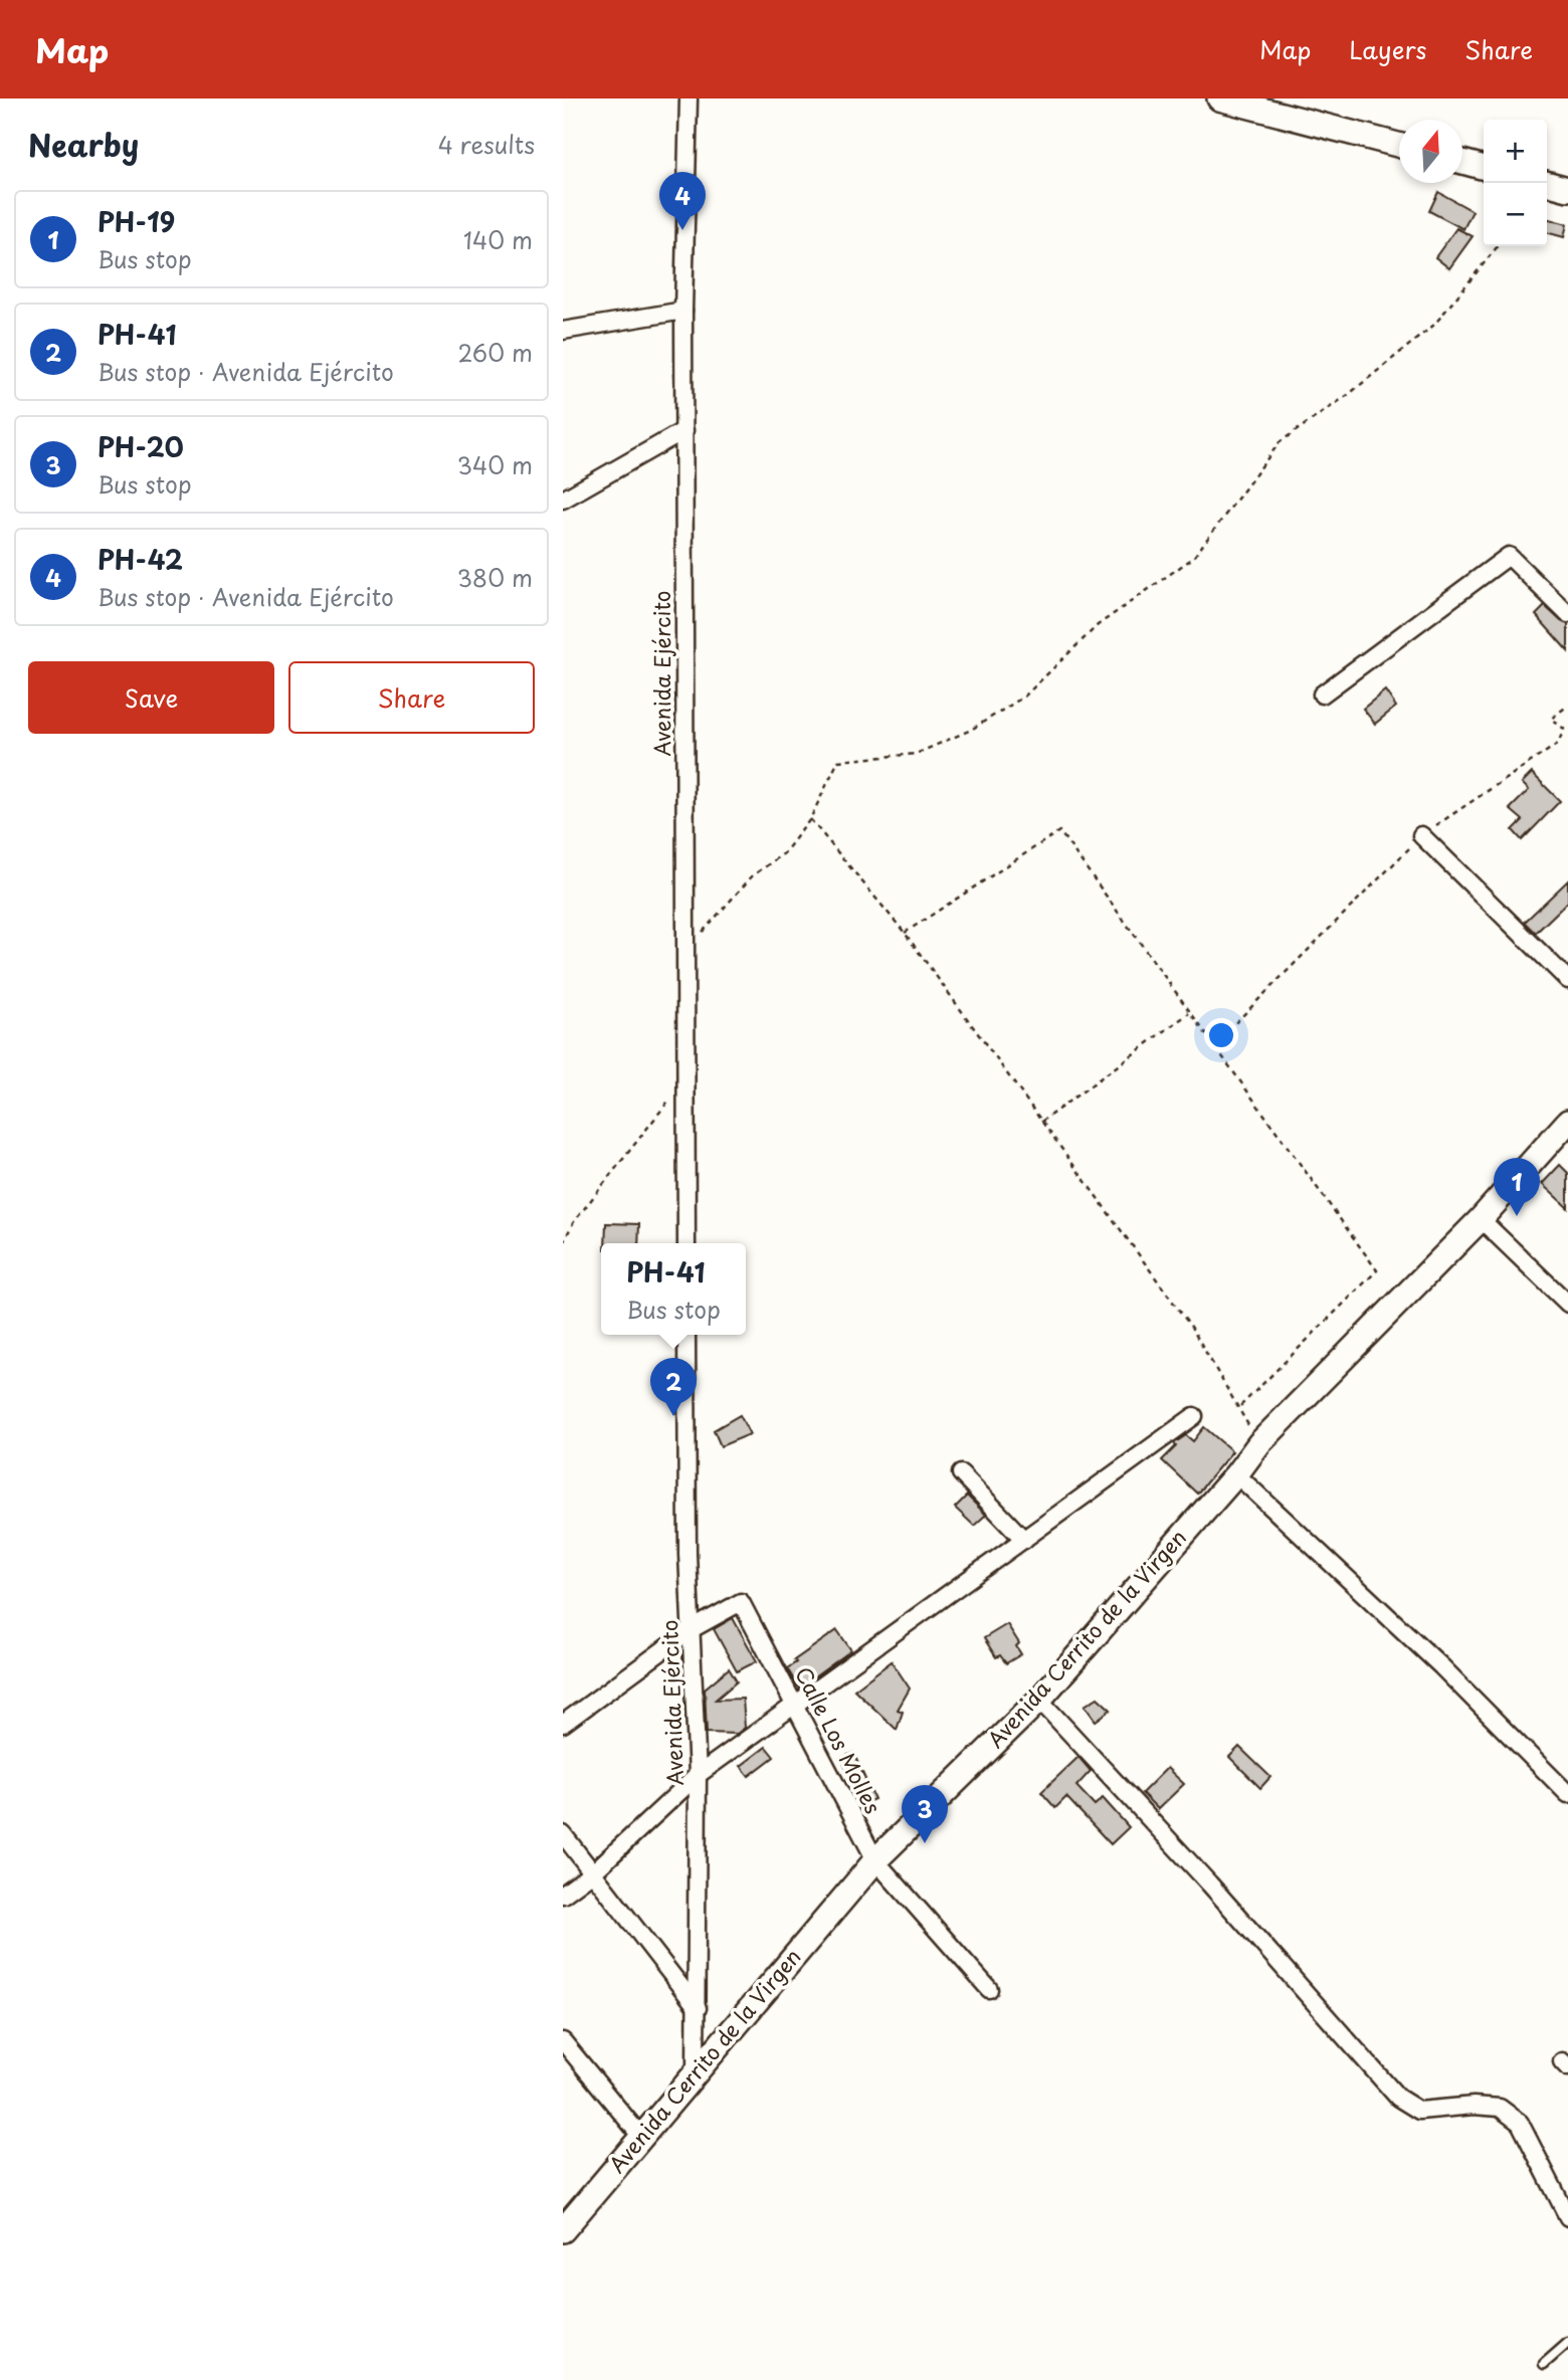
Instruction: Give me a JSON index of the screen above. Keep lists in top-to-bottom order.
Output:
{
  "streets": {
    "street": ["Avenida Ejército", "Avenida Cerrito de la Virgen", "Calle Los Molles"]
  },
  "crossings": [
    ["Avenida Ejército", "Avenida Cerrito de la Virgen"],
    ["Avenida Ejército", "Calle Los Molles"],
    ["Avenida Cerrito de la Virgen", "Calle Los Molles"]
  ],
  "north": "top",
  "page": {
    "header": "Map",
    "nav": ["Map", "Layers", "Share"],
    "heading": ["Nearby", "4 results"],
    "map_buttons": ["+", "−"],
    "pins": [
      "4",
      "1",
      "2",
      "3"
    ],
    "list": [
      {
        "mark": "1",
        "name": "PH-19",
        "note": "Bus stop",
        "value": "140 m"
      },
      {
        "mark": "2",
        "name": "PH-41",
        "note": "Bus stop · Avenida Ejército",
        "value": "260 m"
      },
      {
        "mark": "3",
        "name": "PH-20",
        "note": "Bus stop",
        "value": "340 m"
      },
      {
        "mark": "4",
        "name": "PH-42",
        "note": "Bus stop · Avenida Ejército",
        "value": "380 m"
      }
    ],
    "buttons": ["Save", "Share"],
    "popup": ["PH-41", "Bus stop"]
  }
}
